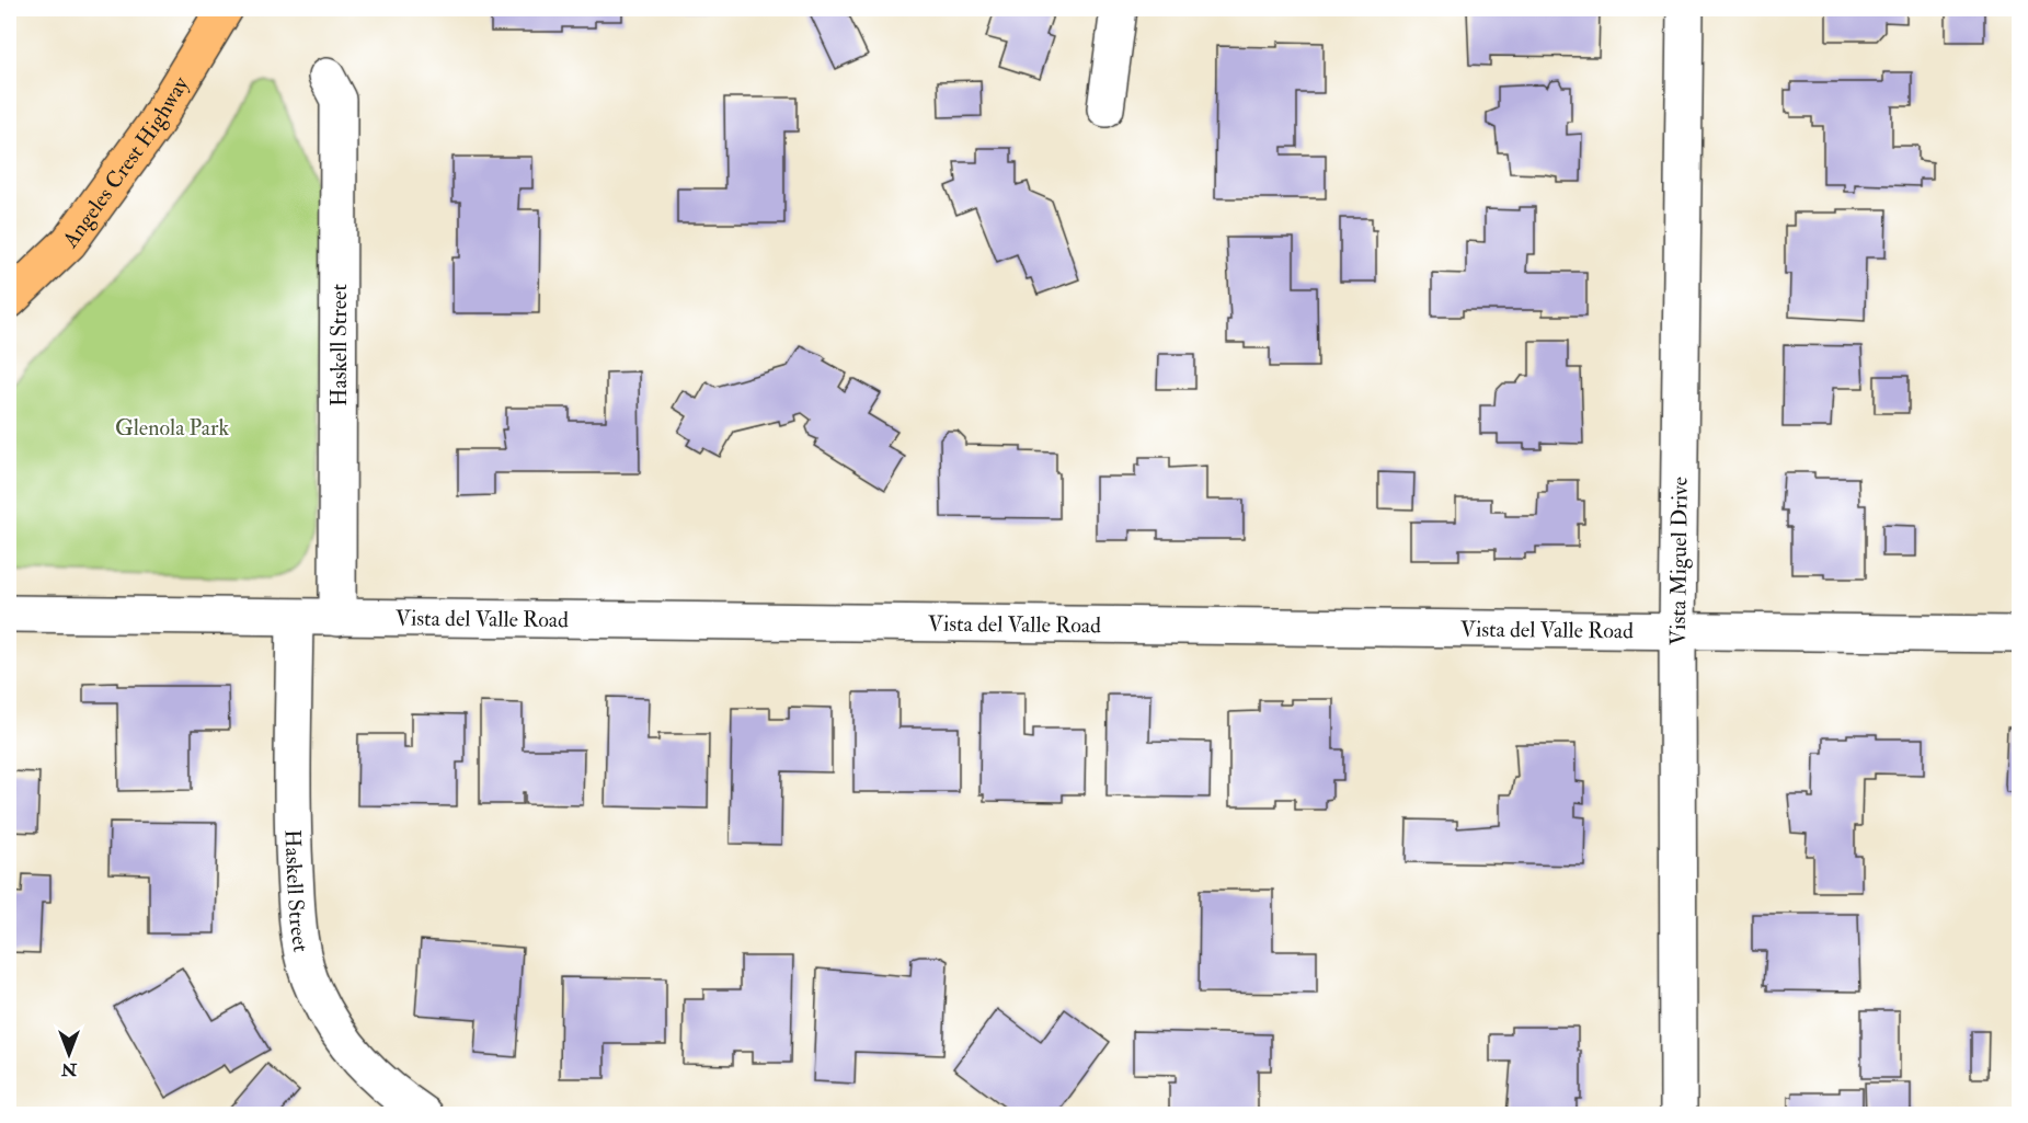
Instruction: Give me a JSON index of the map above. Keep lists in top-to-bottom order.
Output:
{
  "streets": {
    "main road": ["Angeles Crest Highway"],
    "street": ["Haskell Street", "Vista Miguel Drive", "Vista del Valle Road"]
  },
  "crossings": [
    ["Haskell Street", "Vista del Valle Road"],
    ["Vista Miguel Drive", "Vista del Valle Road"]
  ],
  "parks": ["Glenola Park"],
  "north": "bottom"
}
